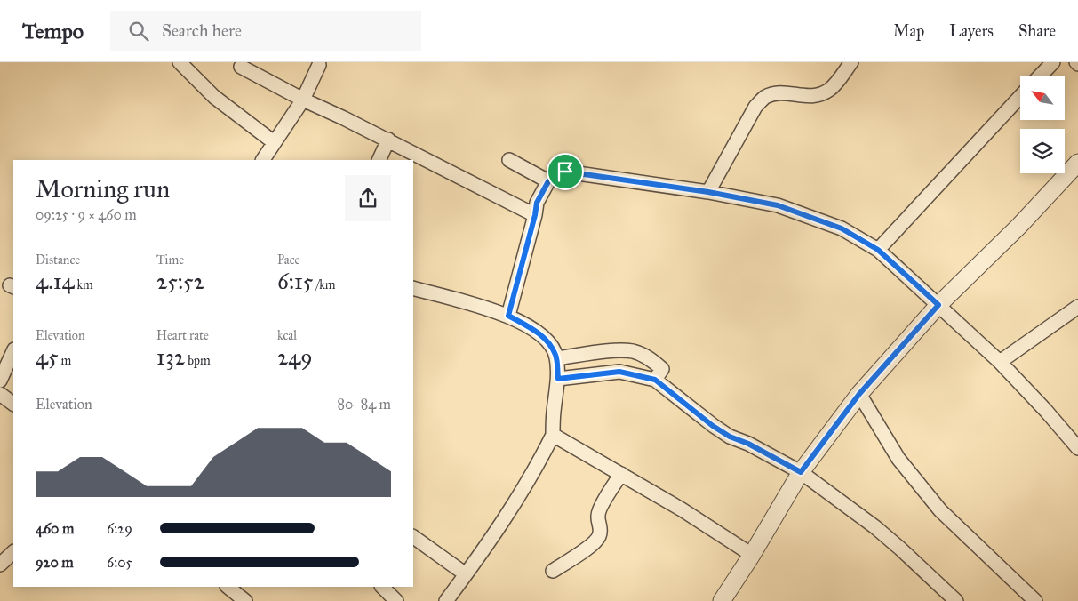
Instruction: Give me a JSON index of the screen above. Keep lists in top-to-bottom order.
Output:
{
  "north": "top left",
  "page": {
    "header": "Tempo",
    "search": "Search here",
    "nav": ["Map", "Layers", "Share"],
    "heading": ["Morning run", "09:25 · 9 × 460 m"],
    "stats": [
      ["Distance", "4.14 km"],
      ["Time", "25:52"],
      ["Pace", "6:15 /km"],
      ["Elevation", "45 m"],
      ["Heart rate", "132 bpm"],
      ["kcal", "249"]
    ],
    "chart": ["Elevation", "80–84 m"],
    "list": [
      {
        "name": "460 m",
        "note": "6:29"
      },
      {
        "name": "920 m",
        "note": "6:05"
      }
    ]
  }
}
